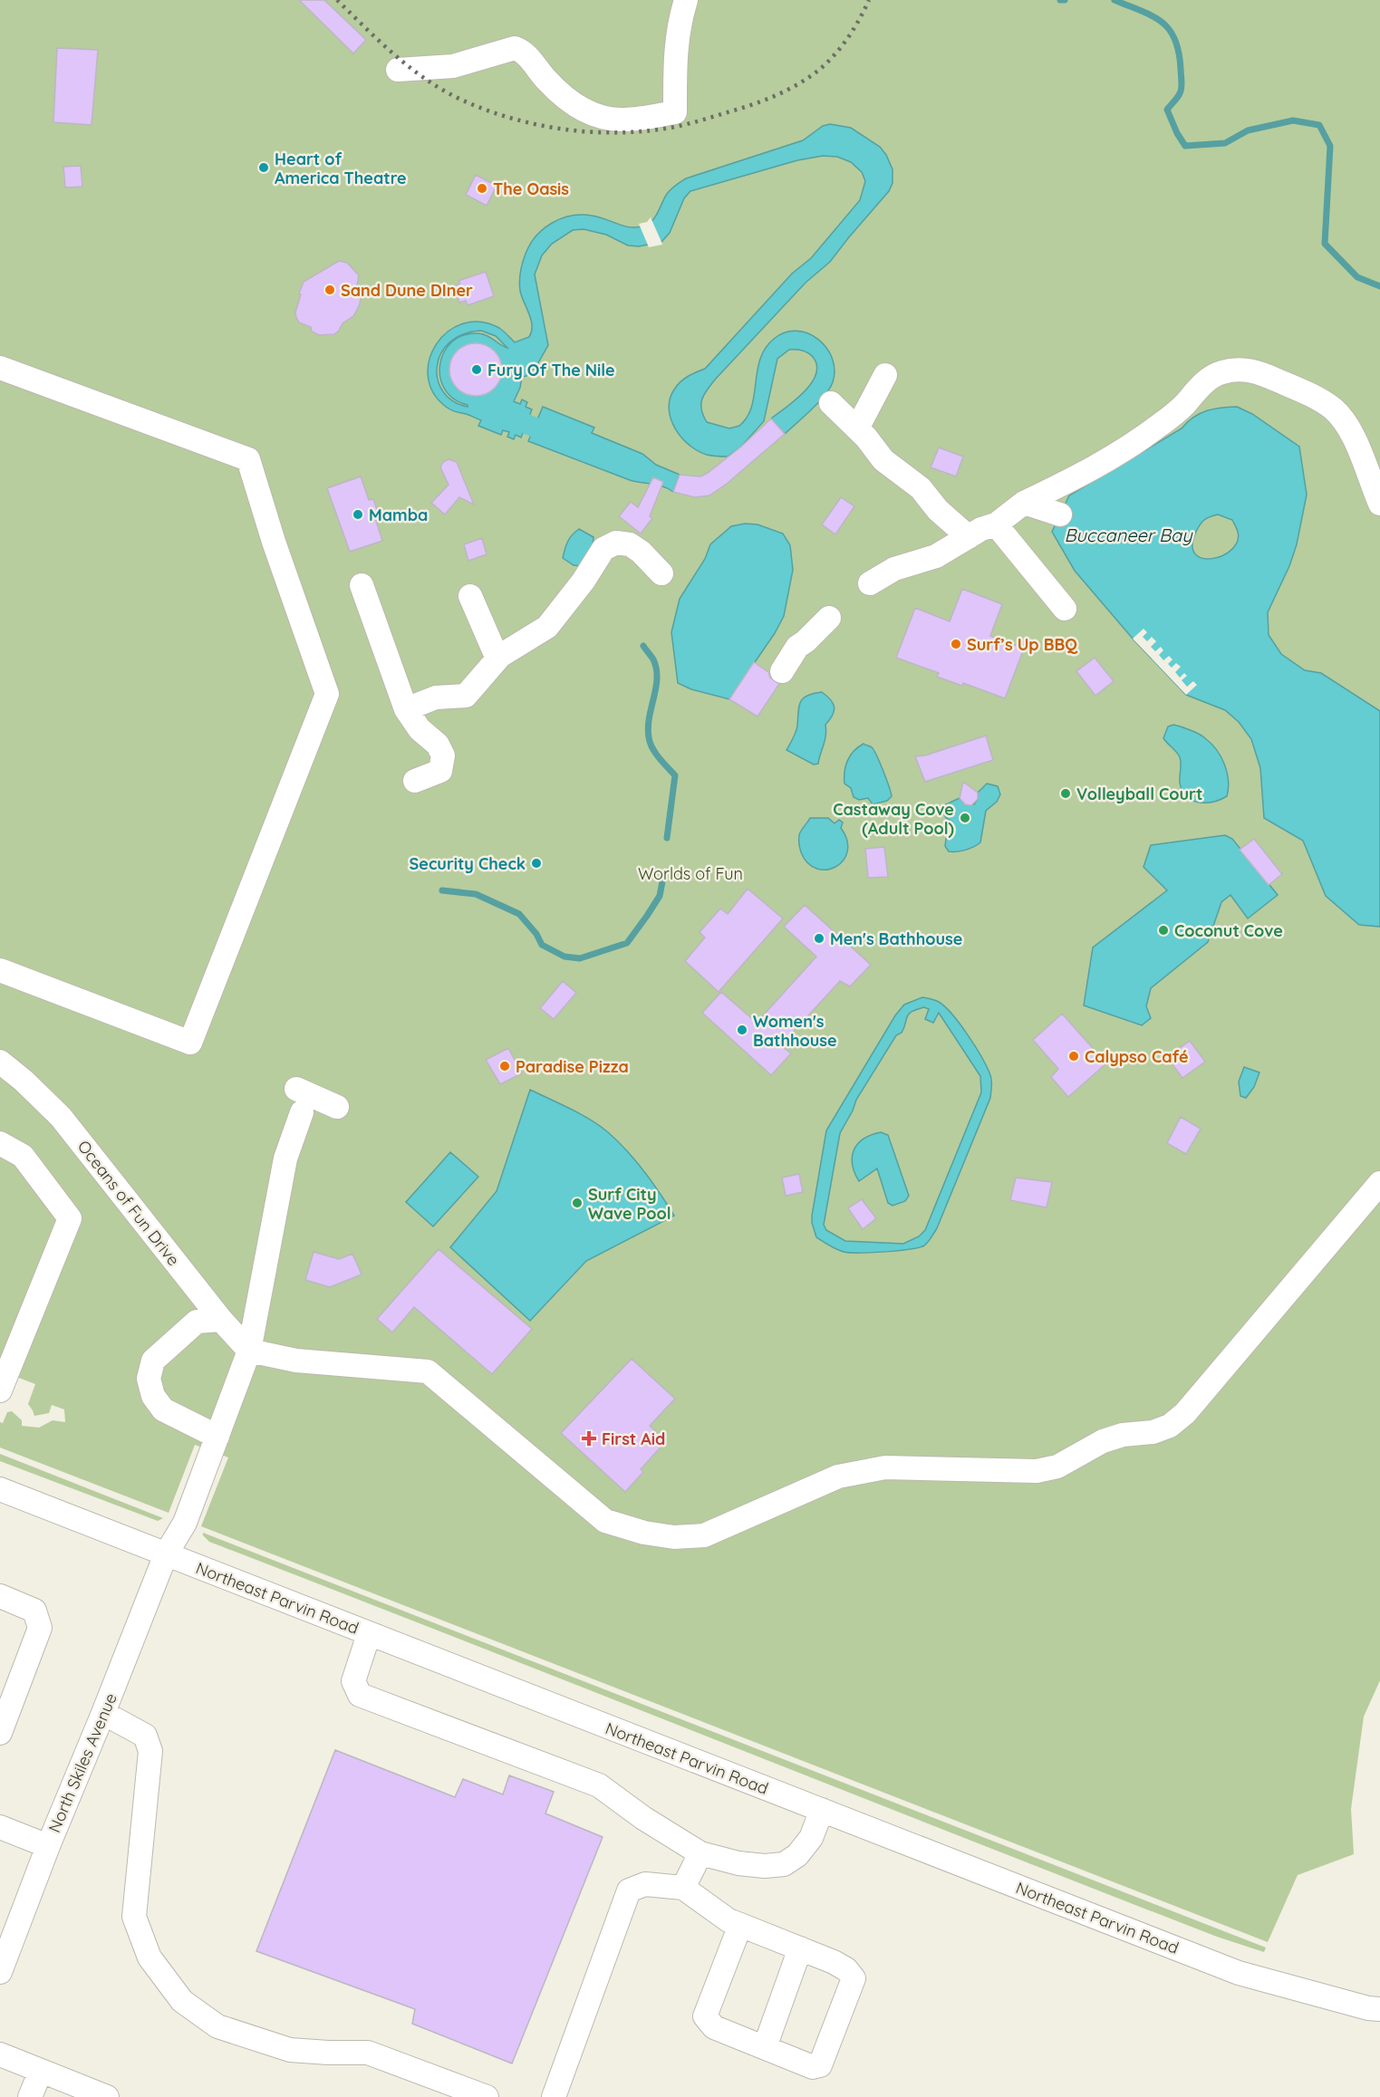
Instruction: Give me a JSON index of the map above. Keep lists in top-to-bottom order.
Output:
{
  "streets": {
    "street": ["Oceans of Fun Drive", "Northeast Parvin Road", "North Skiles Avenue"]
  },
  "crossings": [
    ["Northeast Parvin Road", "North Skiles Avenue"]
  ],
  "water": ["Buccaneer Bay"],
  "parks": ["Worlds of Fun"],
  "places": {
    "other": [
      "Heart of America Theatre",
      "The Oasis",
      "Sand Dune DIner",
      "Fury Of The Nile",
      "Mamba",
      "Surf’s Up BBQ",
      "Volleyball Court",
      "Castaway Cove (Adult Pool)",
      "Security Check",
      "Coconut Cove",
      "Men's Bathhouse",
      "Women's Bathhouse",
      "Calypso Café",
      "Paradise Pizza",
      "Surf City Wave Pool"
    ],
    "health": ["First Aid"]
  }
}
